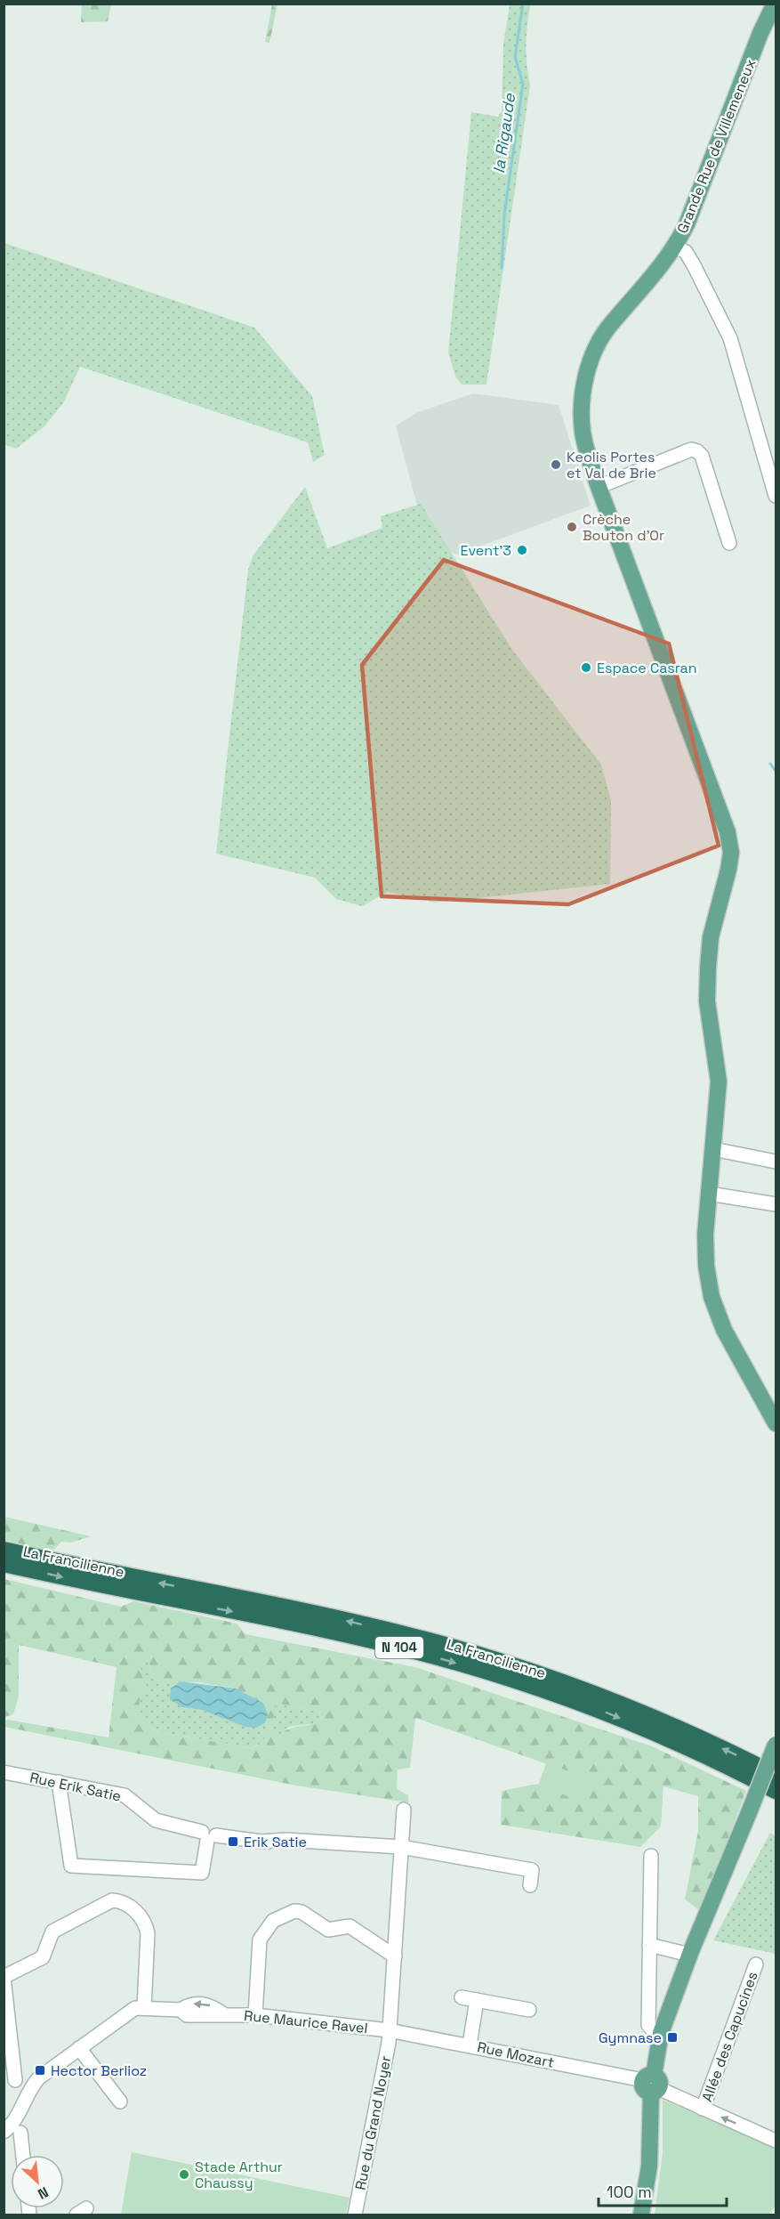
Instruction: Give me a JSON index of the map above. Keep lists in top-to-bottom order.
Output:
{
  "streets": {
    "highway": ["La Francilienne", "N 104"],
    "main road": ["Grande Rue de Villemeneux"],
    "street": [
      "Rue Erik Satie",
      "Rue Maurice Ravel",
      "Allée des Capucines",
      "Rue Mozart",
      "Rue du Grand Noyer"
    ]
  },
  "crossings": [
    ["Rue Maurice Ravel", "Rue Mozart"],
    ["Rue Maurice Ravel", "Rue du Grand Noyer"],
    ["Allée des Capucines", "Rue Mozart"],
    ["Rue Mozart", "Rue du Grand Noyer"]
  ],
  "water": ["la Rigaude"],
  "places": {
    "other": [
      "Keolis Portes et Val de Brie",
      "Crèche Bouton d'Or",
      "Event'3",
      "Espace Casran",
      "Stade Arthur Chaussy"
    ],
    "transit": ["Erik Satie", "Gymnase", "Hector Berlioz"]
  },
  "scale_bar": "100 m",
  "north": "bottom right"
}
